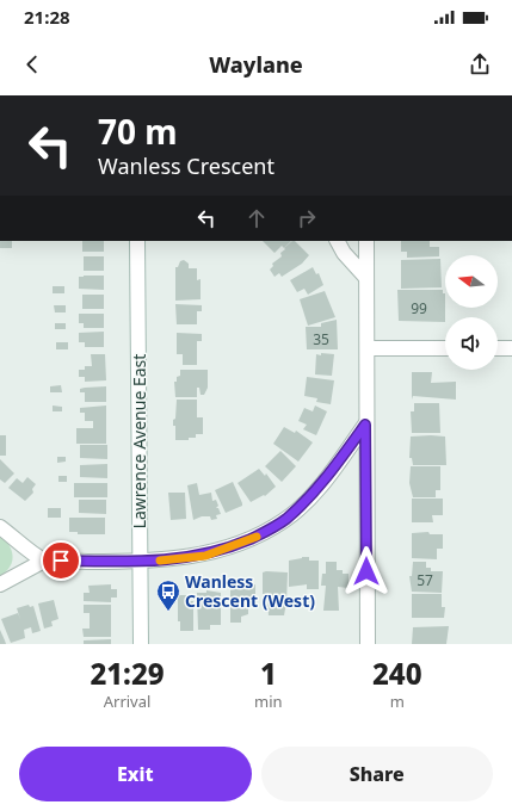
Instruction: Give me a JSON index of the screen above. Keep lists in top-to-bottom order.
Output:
{
  "streets": {
    "street": ["Lawrence Avenue East"]
  },
  "places": {
    "bus stop": ["Wanless Crescent (West)"]
  },
  "house_numbers": ["99", "35", "57"],
  "north": "left",
  "page": {
    "status": "21:28",
    "header": "Waylane",
    "turn": ["70 m", "Wanless Crescent"],
    "eta": [
      "21:29",
      "Arrival",
      "1",
      "min",
      "240",
      "m"
    ],
    "buttons": ["Exit", "Share"]
  }
}
